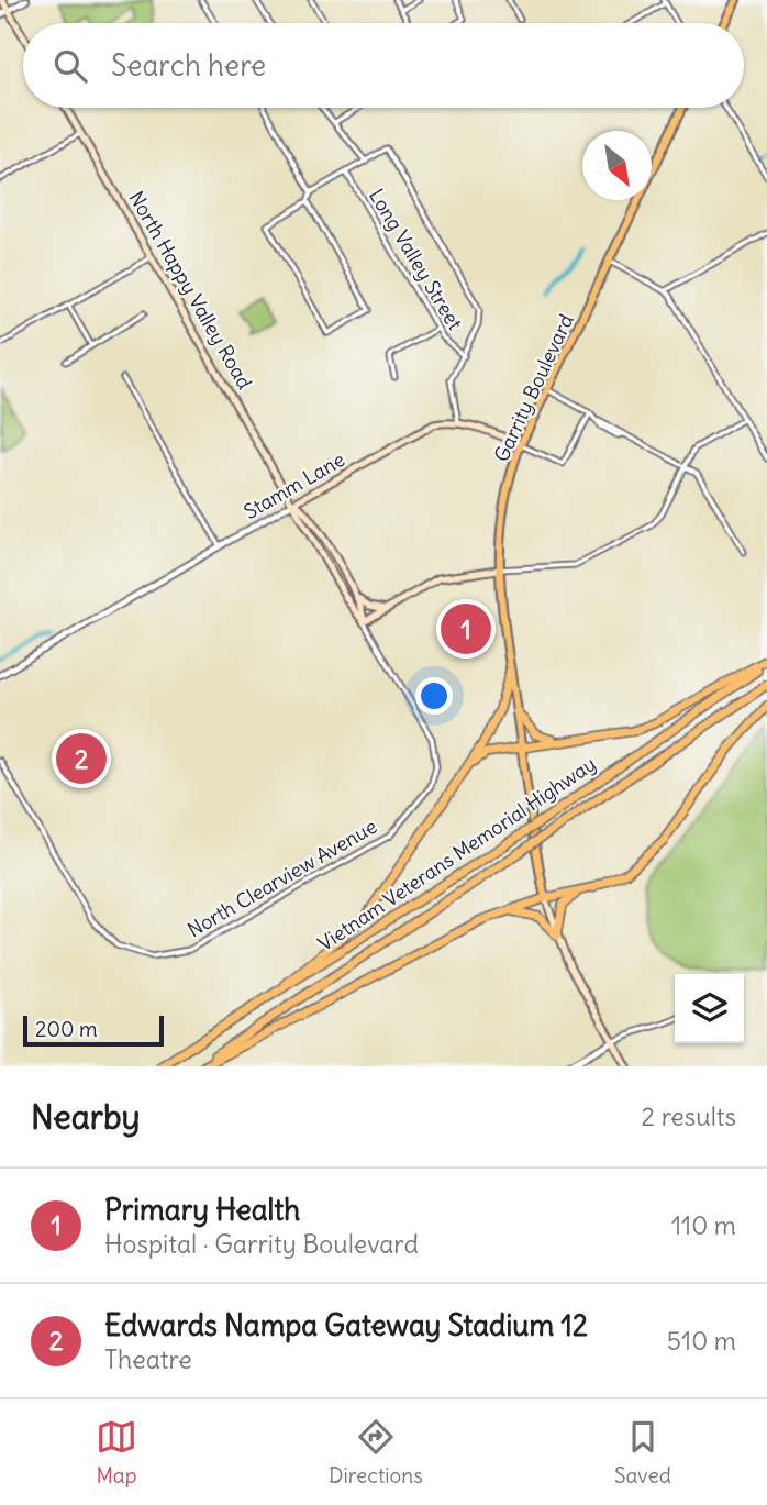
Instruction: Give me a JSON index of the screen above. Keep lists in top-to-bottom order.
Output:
{
  "streets": {
    "highway": ["Vietnam Veterans Memorial Highway"],
    "main road": ["North Happy Valley Road", "Garrity Boulevard", "Stamm Lane"],
    "street": ["Long Valley Street", "North Clearview Avenue"]
  },
  "crossings": [
    ["North Happy Valley Road", "Stamm Lane"],
    ["North Happy Valley Road", "North Clearview Avenue"]
  ],
  "scale_bar": "200 m",
  "north": "bottom right",
  "page": {
    "search": "Search here",
    "pins": ["1", "2"],
    "scale": "200 m",
    "heading": ["Nearby", "2 results"],
    "list": [
      {
        "mark": "1",
        "name": "Primary Health",
        "note": "Hospital · Garrity Boulevard",
        "value": "110 m"
      },
      {
        "mark": "2",
        "name": "Edwards Nampa Gateway Stadium 12",
        "note": "Theatre",
        "value": "510 m"
      }
    ],
    "nav": ["Map", "Directions", "Saved"]
  }
}
